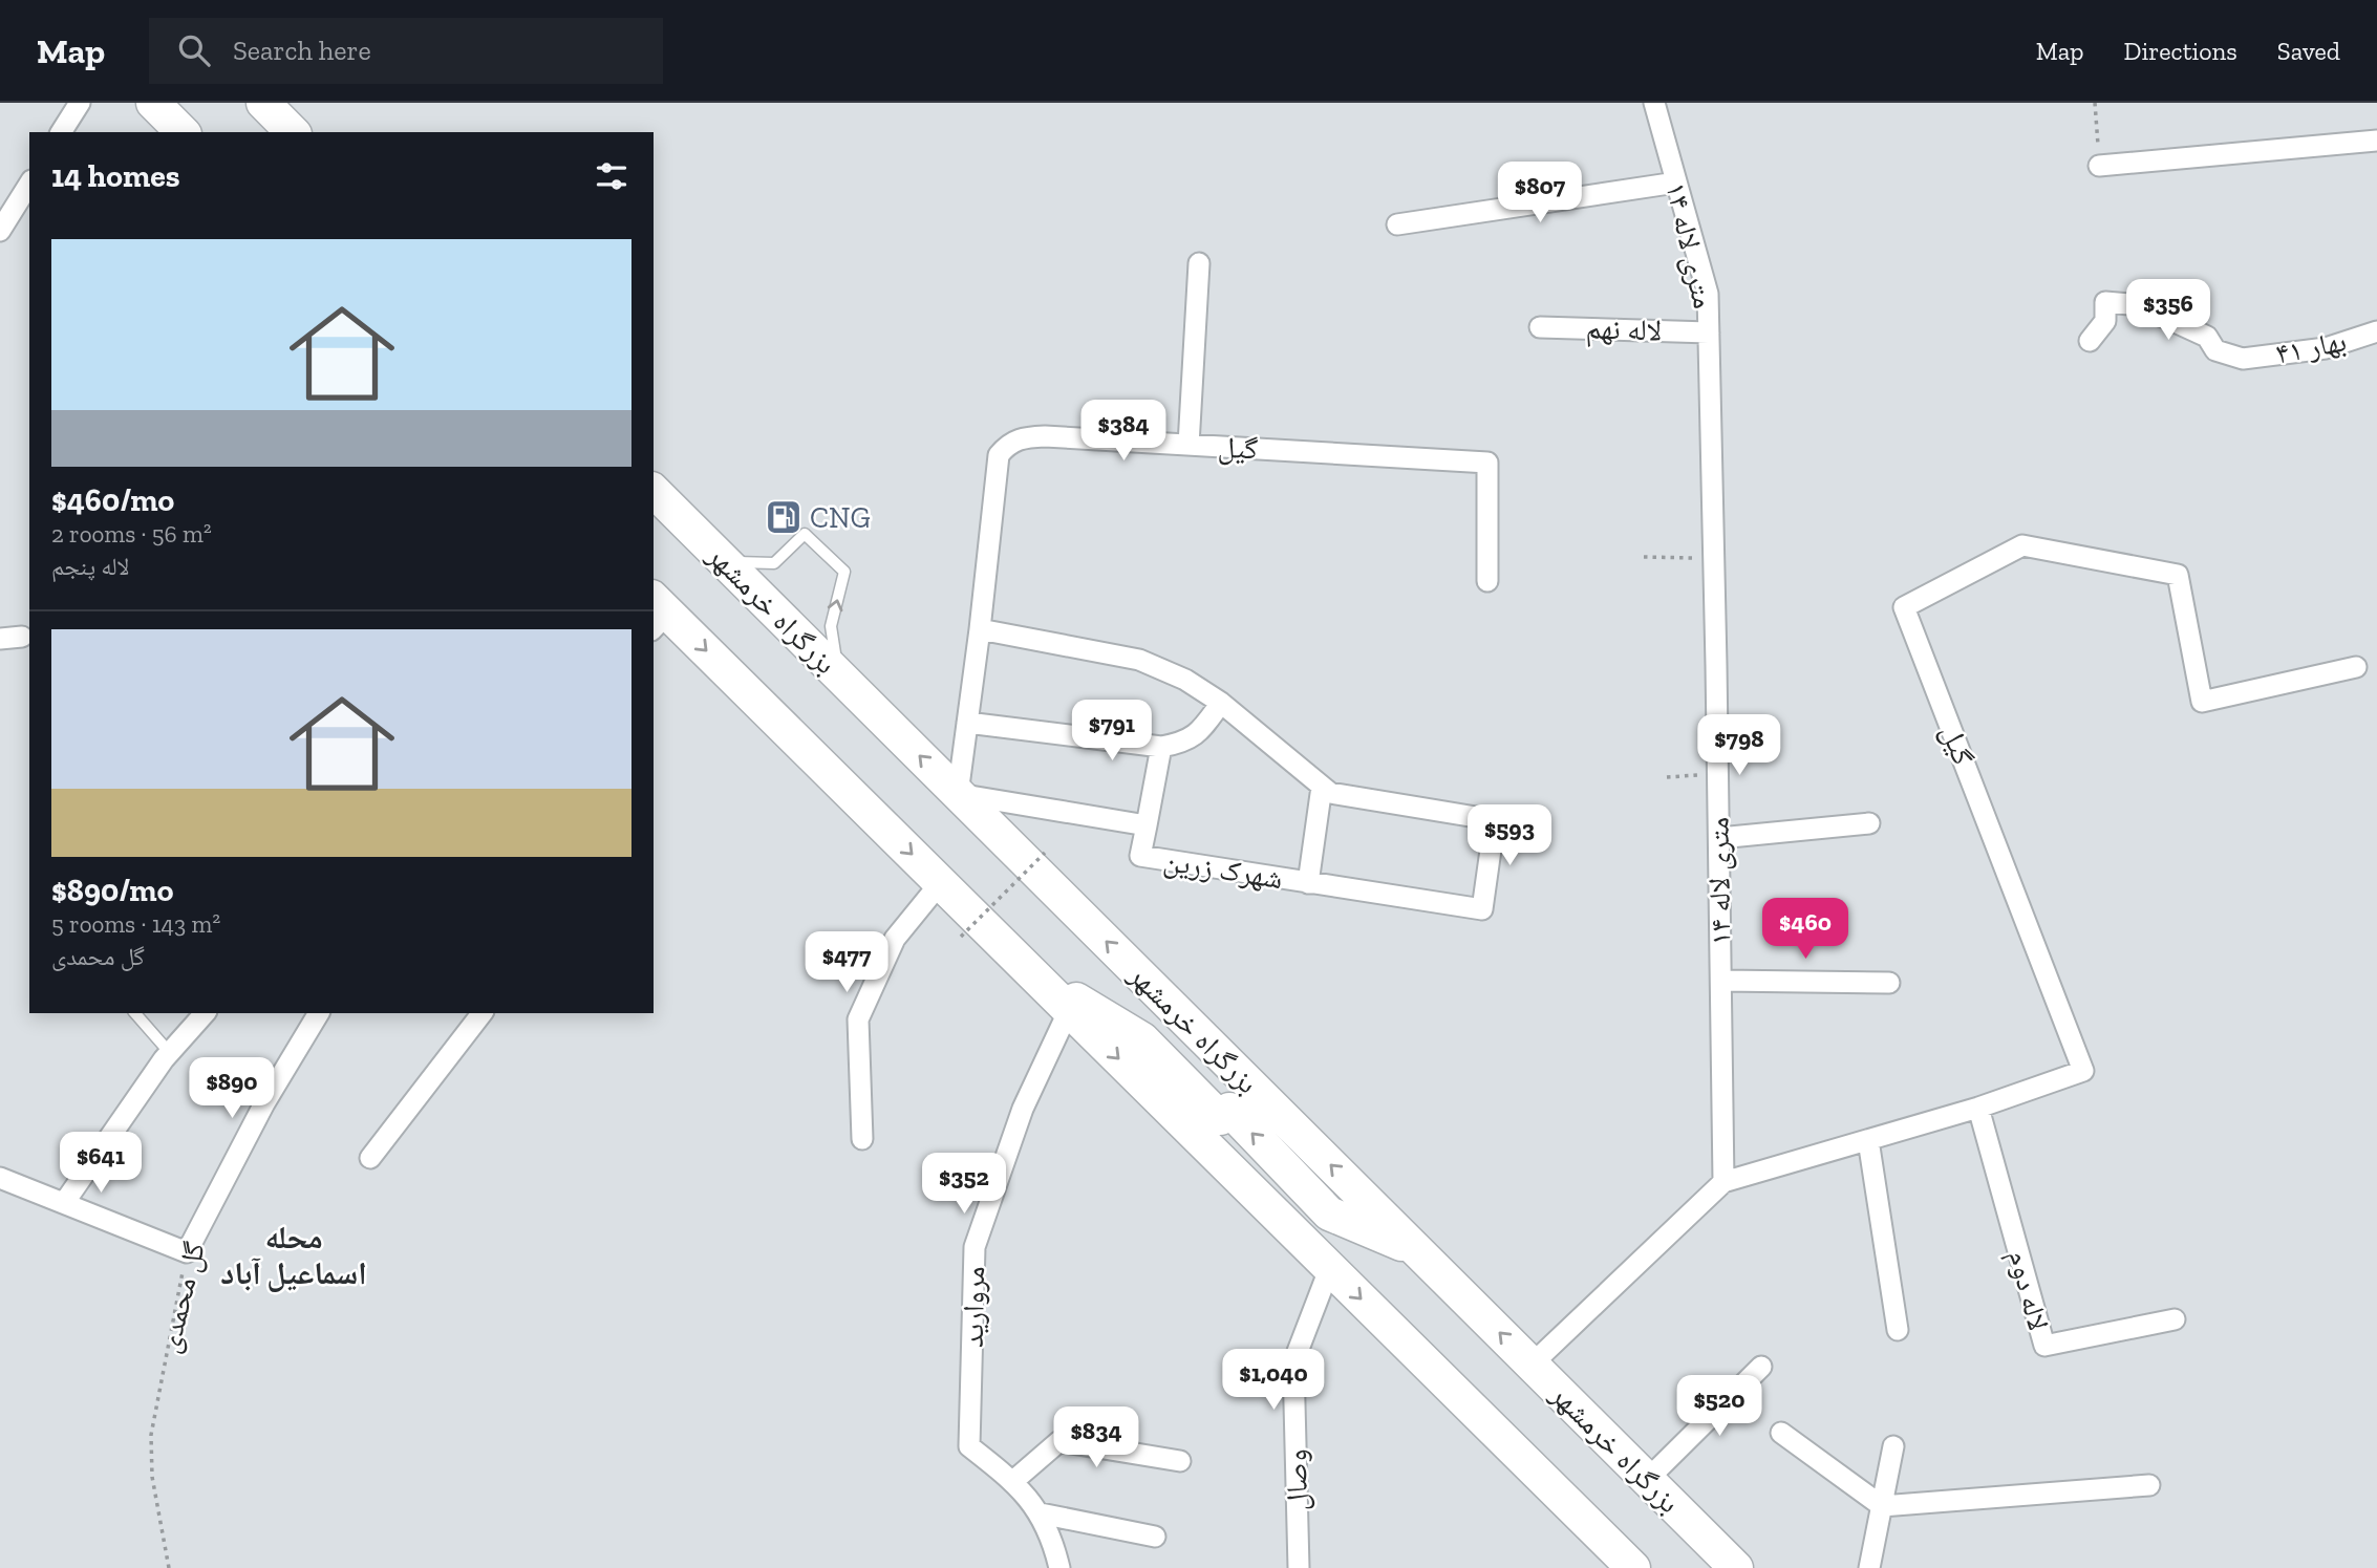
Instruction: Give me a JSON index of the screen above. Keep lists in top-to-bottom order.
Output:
{
  "streets": {
    "highway": ["بزرگراه خرمشهر"],
    "street": [
      "۱۴ متری لاله",
      "لاله نهم",
      "بهار ۴۱",
      "گیل",
      "شهرک زرین",
      "لاله دوم",
      "گل محمدی",
      "مروارید",
      "وصال"
    ]
  },
  "crossings": [
    ["۱۴ متری لاله", "لاله نهم"],
    ["۱۴ متری لاله", "گیل"],
    ["گیل", "بزرگراه خرمشهر"],
    ["گیل", "شهرک زرین"],
    ["گیل", "لاله دوم"],
    ["بزرگراه خرمشهر", "شهرک زرین"]
  ],
  "districts": ["محله اسماعیل آباد"],
  "places": {
    "fuel station": ["CNG"]
  },
  "page": {
    "header": "Map",
    "search": "Search here",
    "nav": ["Map", "Directions", "Saved"],
    "heading": "14 homes",
    "price": [
      "$807",
      "$356",
      "$384",
      "$791",
      "$798",
      "$593",
      "$460",
      "$477",
      "$890",
      "$641",
      "$352",
      "$1,040",
      "$520",
      "$834"
    ],
    "list": [
      {
        "name": "$460/mo",
        "note": "2 rooms · 56 m² · لاله پنجم"
      },
      {
        "name": "$890/mo",
        "note": "5 rooms · 143 m² · گل محمدی"
      }
    ]
  }
}
